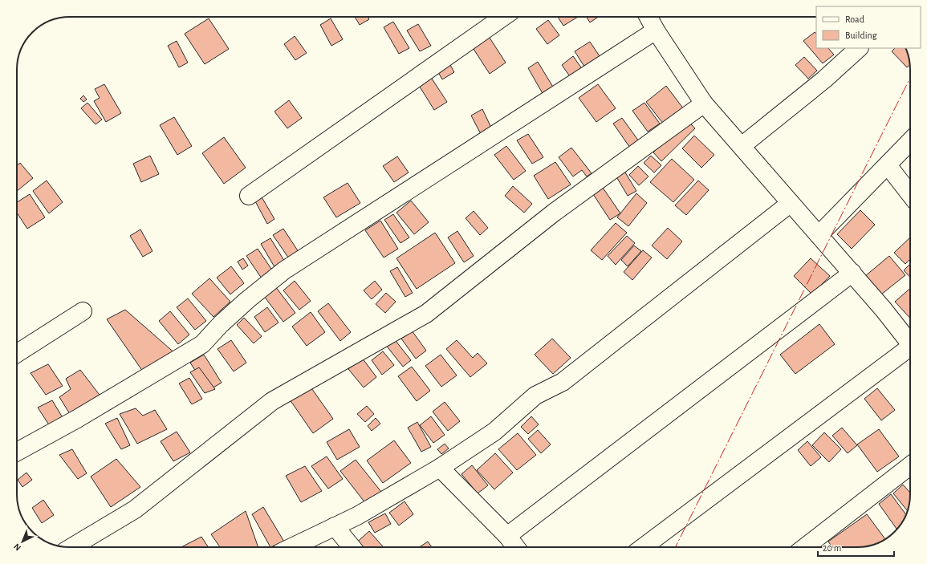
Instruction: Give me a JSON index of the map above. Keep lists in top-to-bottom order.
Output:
{
  "legend": ["Road", "Building"],
  "scale_bar": "20 m",
  "north": "bottom left"
}
